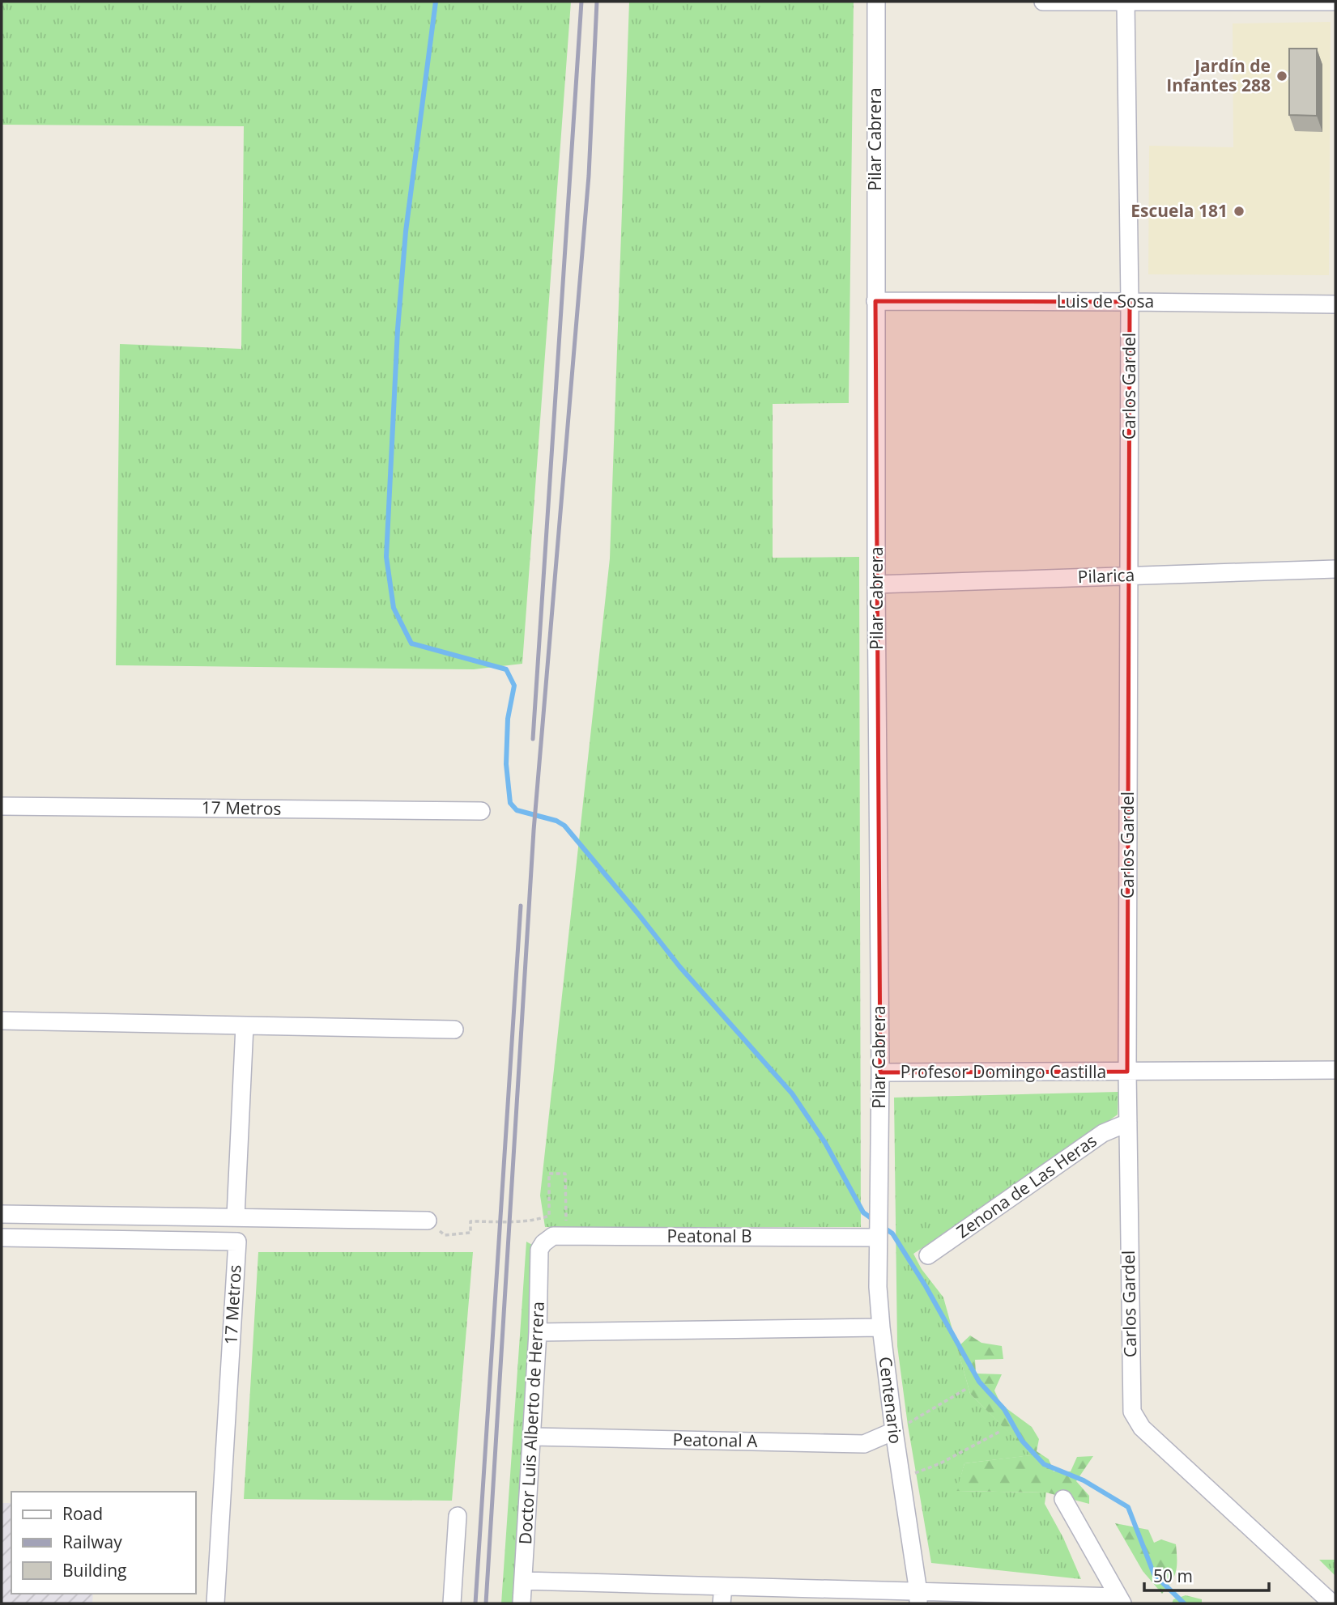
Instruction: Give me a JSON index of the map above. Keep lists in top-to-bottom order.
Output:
{
  "streets": {
    "street": [
      "Pilar Cabrera",
      "Luis de Sosa",
      "Carlos Gardel",
      "Pilarica",
      "17 Metros",
      "Profesor Domingo Castilla",
      "Zenona de Las Heras",
      "Peatonal B",
      "Centenario",
      "Doctor Luis Alberto de Herrera",
      "Peatonal A"
    ]
  },
  "crossings": [
    ["Pilar Cabrera", "Luis de Sosa"],
    ["Pilar Cabrera", "Pilarica"],
    ["Pilar Cabrera", "Profesor Domingo Castilla"],
    ["Pilar Cabrera", "Centenario"],
    ["Luis de Sosa", "Carlos Gardel"],
    ["Carlos Gardel", "Pilarica"],
    ["Carlos Gardel", "Profesor Domingo Castilla"],
    ["Carlos Gardel", "Zenona de Las Heras"],
    ["Peatonal B", "Centenario"],
    ["Peatonal B", "Doctor Luis Alberto de Herrera"],
    ["Centenario", "Peatonal A"],
    ["Doctor Luis Alberto de Herrera", "Peatonal A"]
  ],
  "places": ["Jardín de Infantes 288", "Escuela 181"],
  "legend": ["Road", "Railway", "Building"],
  "scale_bar": "50 m"
}
